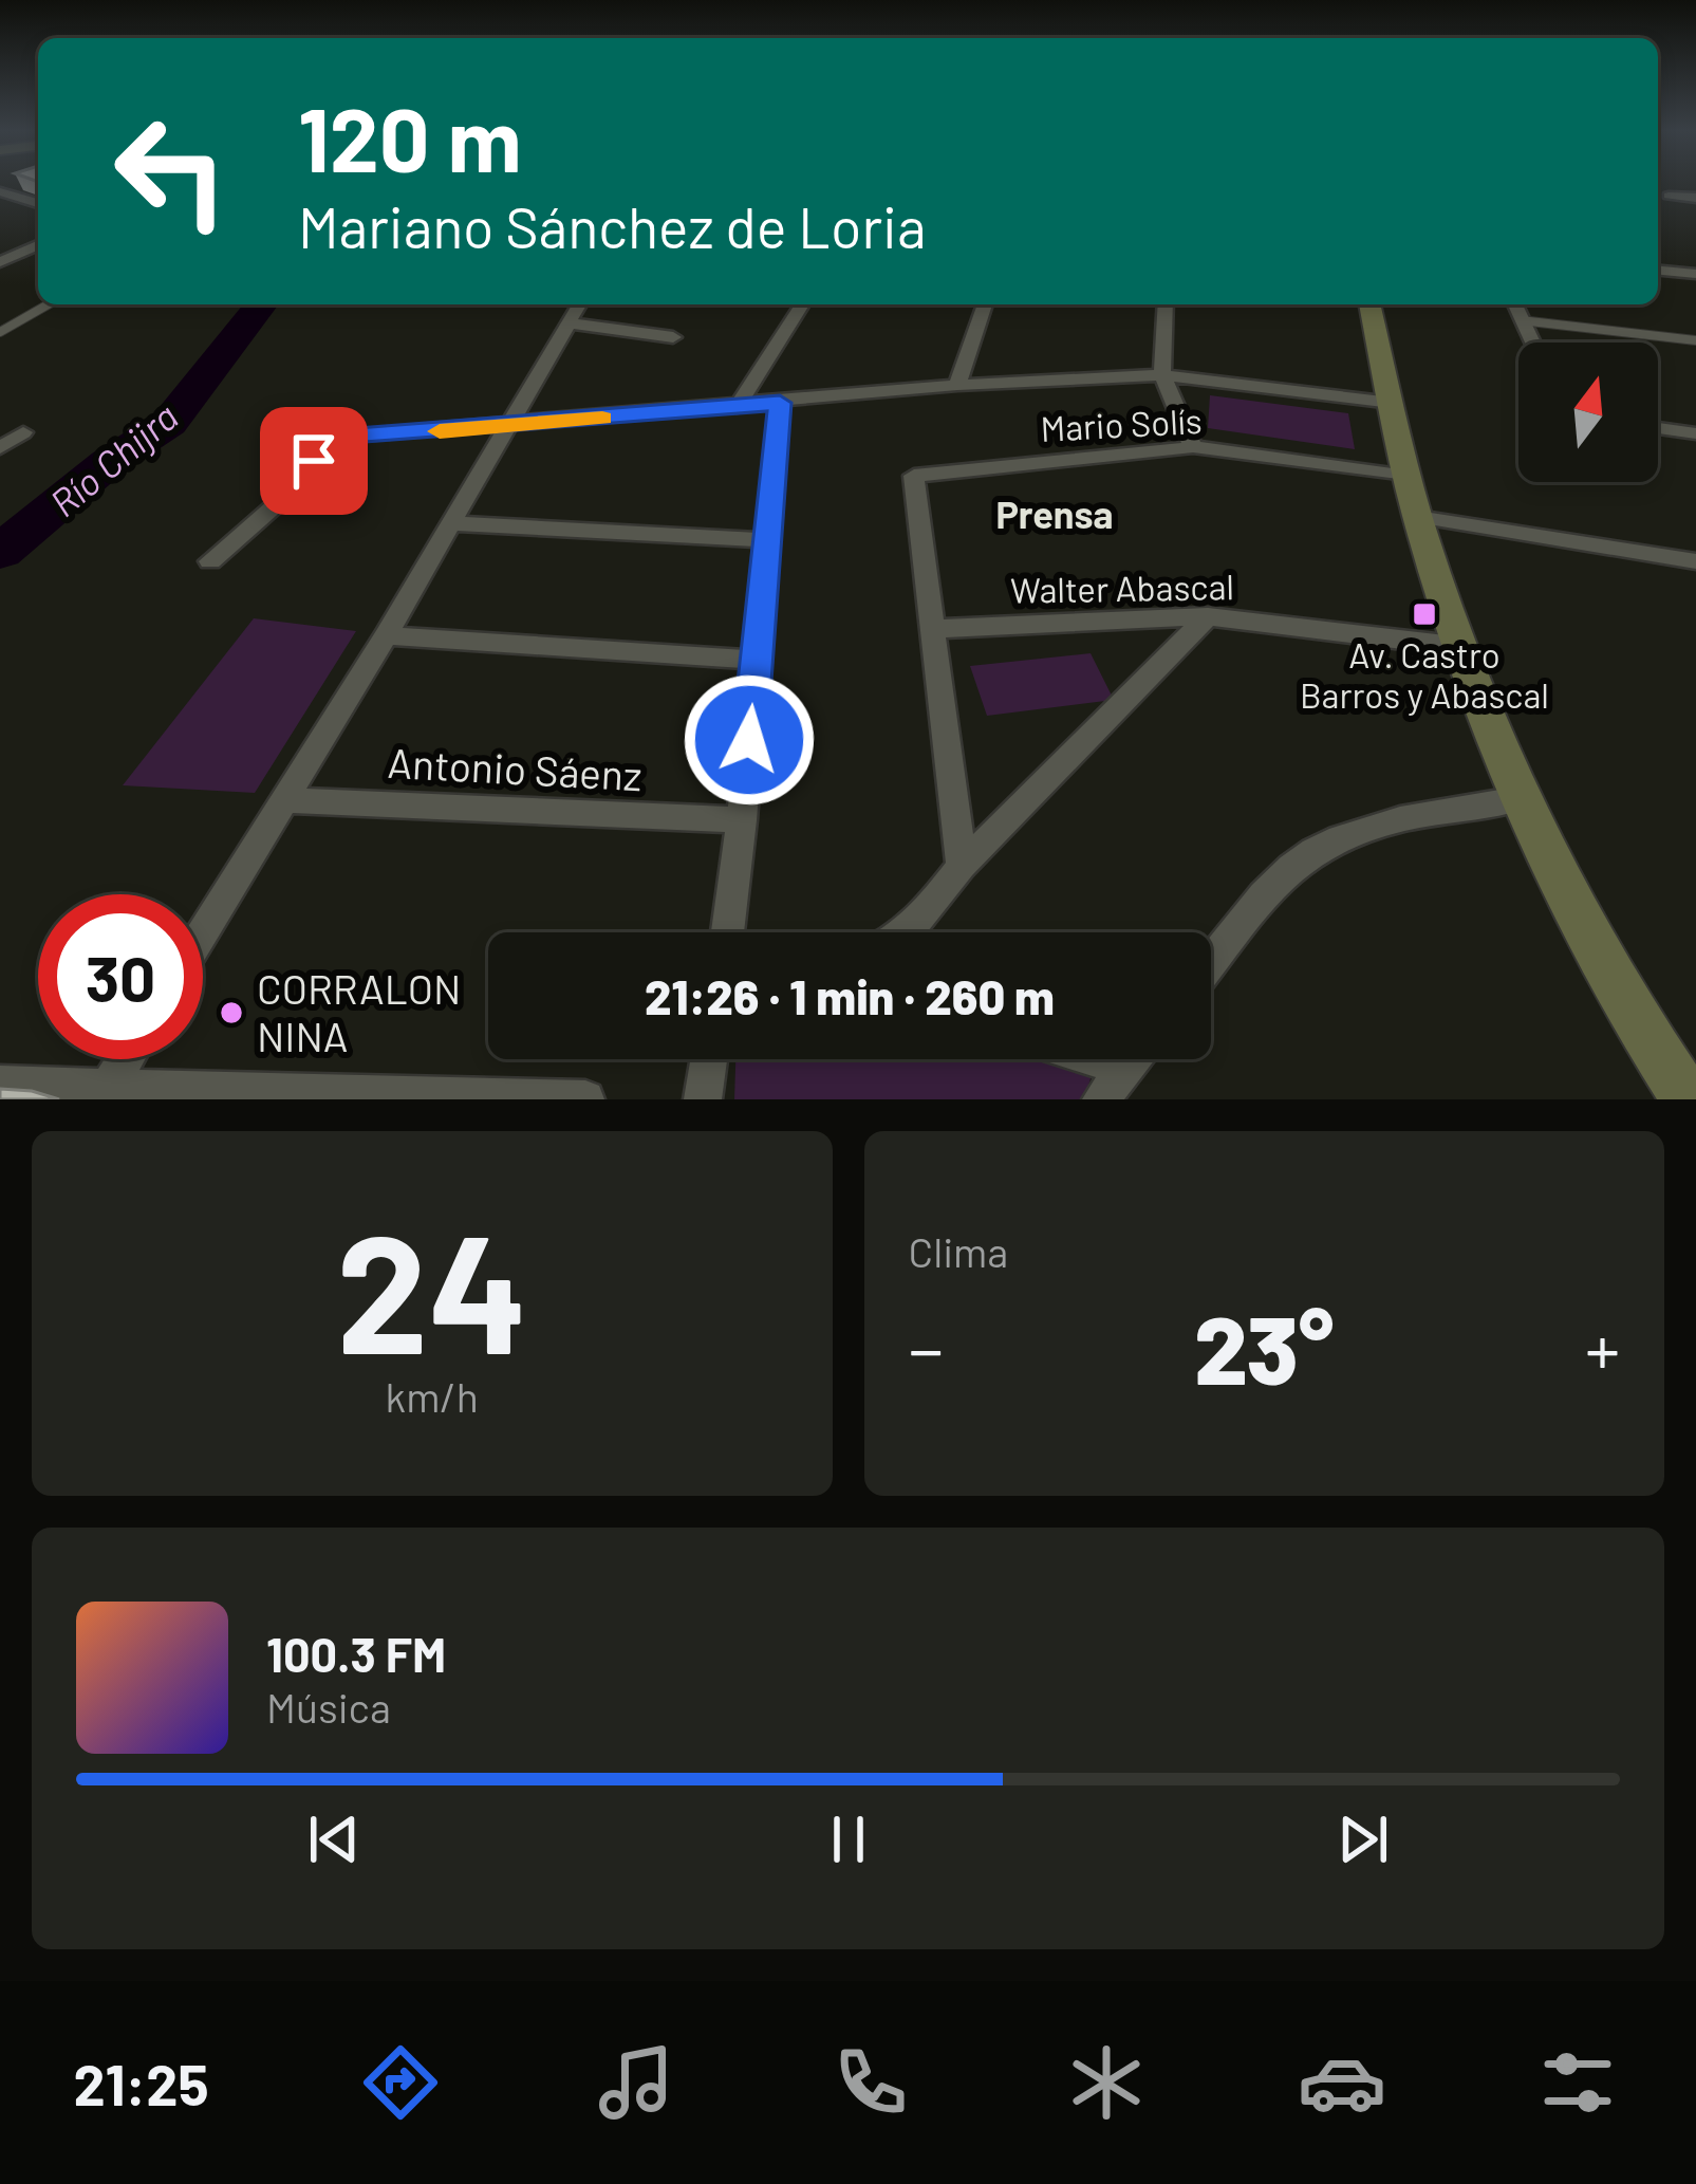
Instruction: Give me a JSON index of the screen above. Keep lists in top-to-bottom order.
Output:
{
  "streets": {
    "street": ["Mario Solís", "Walter Abascal", "Antonio Sáenz"]
  },
  "crossings": [
    ["Mario Solís", "Walter Abascal"]
  ],
  "districts": ["Prensa"],
  "water": ["Río Chijra"],
  "places": {
    "transit": ["Av. Castro Barros y Abascal"],
    "other": ["CORRALON NINA"]
  },
  "north": "top",
  "page": {
    "turn": ["120 m", "Mariano Sánchez de Loria"],
    "limit": "30",
    "trip": "21:26 · 1 min · 260 m",
    "tile": [
      ["24", "km/h"],
      "Clima"
    ],
    "heat": ["−", "23°", "+"],
    "song": ["100.3 FM", "Música"],
    "tabs": "21:25"
  }
}
